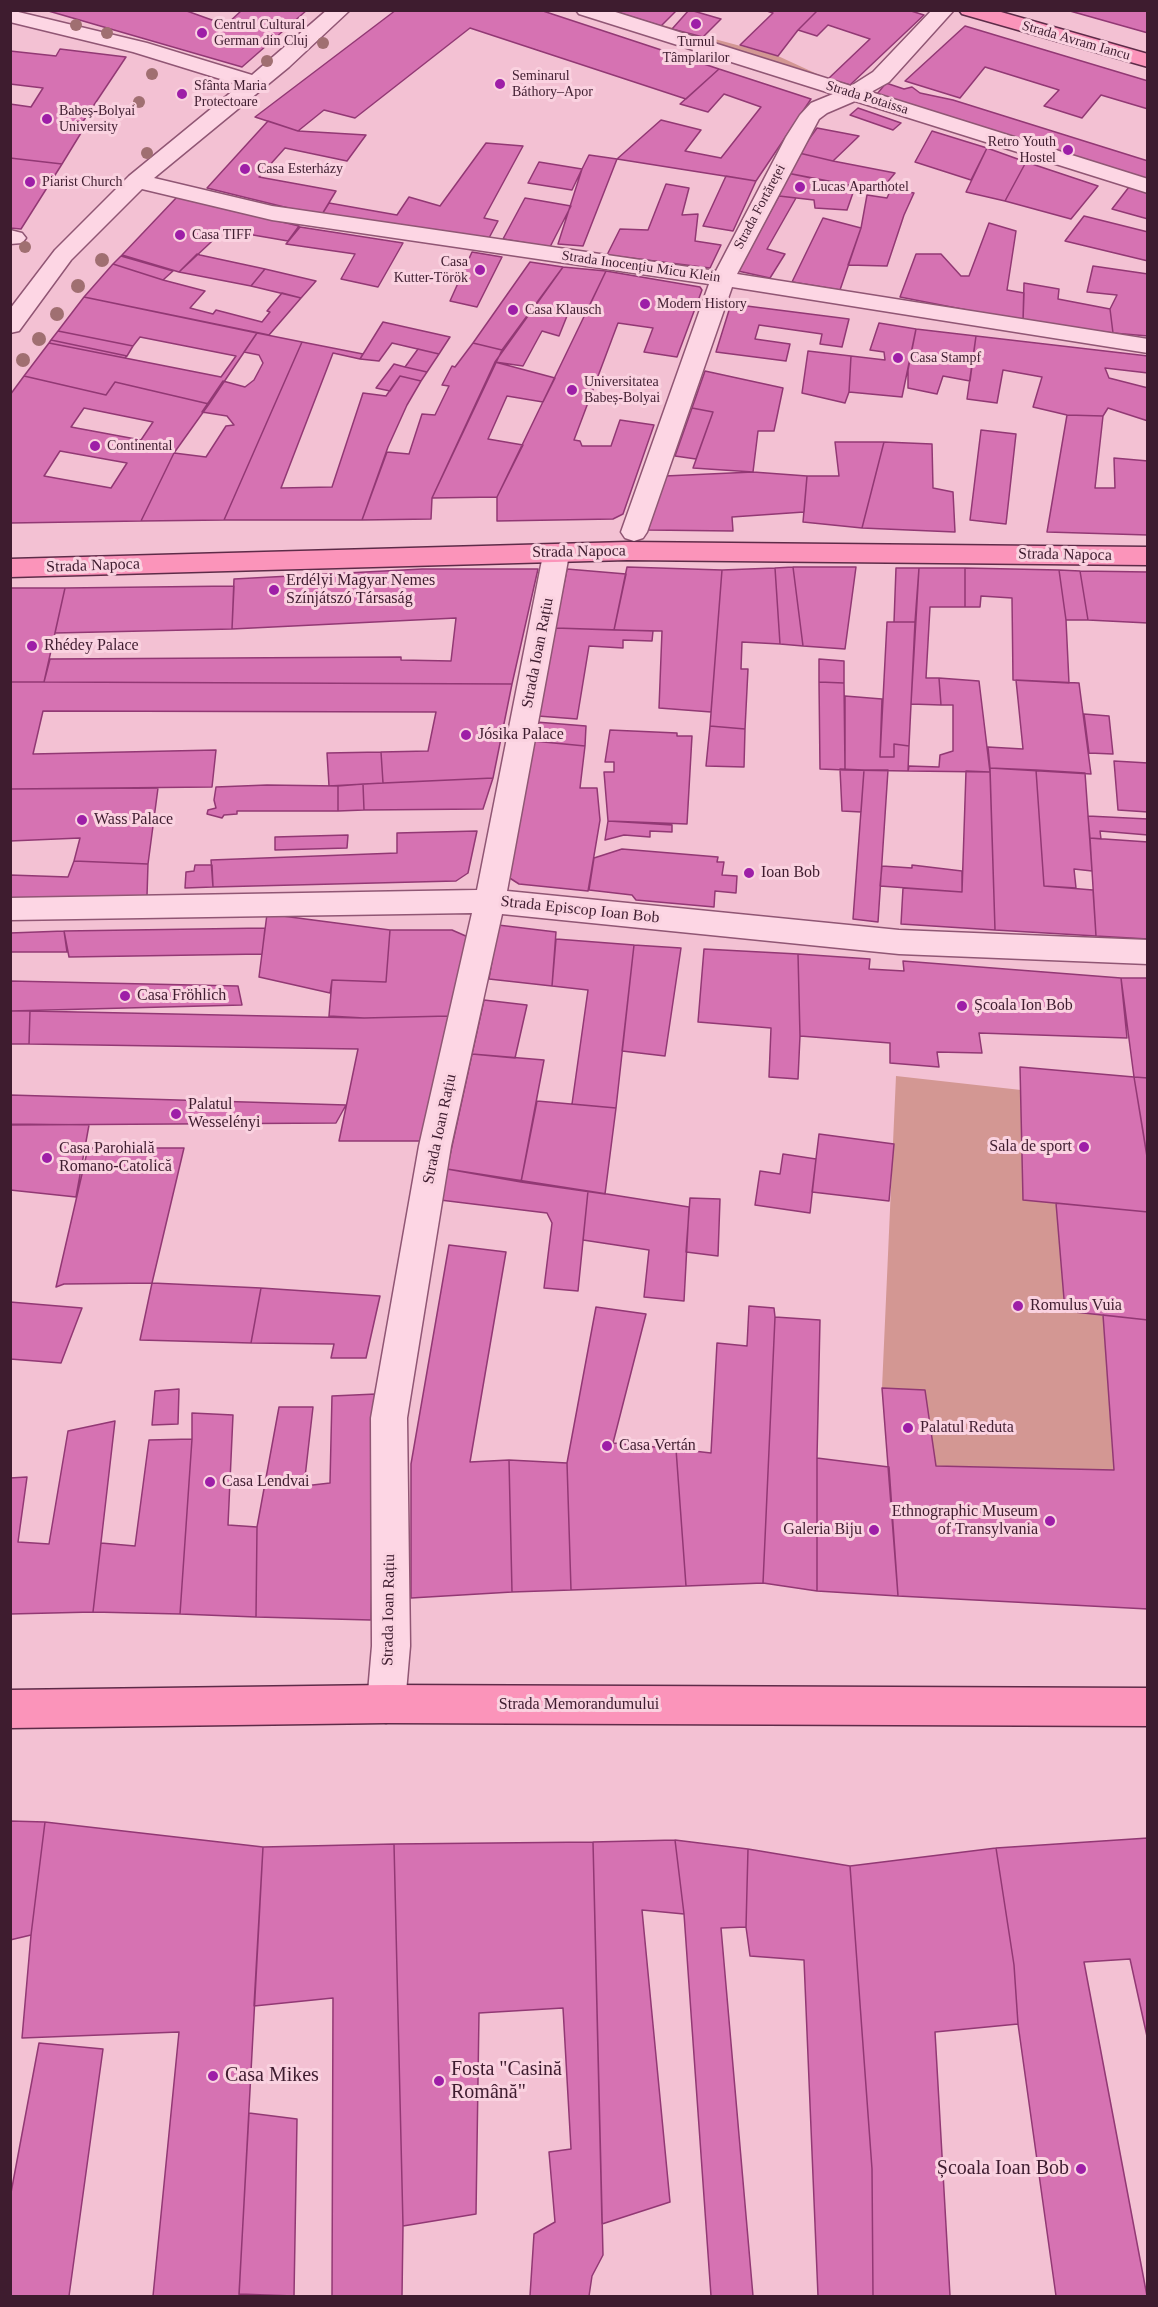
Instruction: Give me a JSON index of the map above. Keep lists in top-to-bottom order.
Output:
{
  "streets": {
    "main road": ["Strada Avram Iancu", "Strada Napoca", "Strada Memorandumului"],
    "street": [
      "Strada Potaissa",
      "Strada Fortăreței",
      "Strada Inocențiu Micu Klein",
      "Strada Ioan Rațiu",
      "Strada Episcop Ioan Bob"
    ]
  },
  "crossings": [
    ["Strada Potaissa", "Strada Fortăreței"],
    ["Strada Fortăreței", "Strada Inocențiu Micu Klein"],
    ["Strada Ioan Rațiu", "Strada Episcop Ioan Bob"],
    ["Strada Ioan Rațiu", "Strada Memorandumului"]
  ],
  "places": [
    "Turnul Tâmplarilor",
    "Centrul Cultural German din Cluj",
    "Seminarul Báthory–Apor",
    "Sfânta Maria Protectoare",
    "Babeş-Bolyai University",
    "Retro Youth Hostel",
    "Casa Esterházy",
    "Piarist Church",
    "Lucas Aparthotel",
    "Casa TIFF",
    "Casa Kutter-Török",
    "Modern History",
    "Casa Klausch",
    "Casa Stampf",
    "Universitatea Babeș-Bolyai",
    "Continental",
    "Erdélyi Magyar Nemes Színjátszó Társaság",
    "Rhédey Palace",
    "Jósika Palace",
    "Wass Palace",
    "Ioan Bob",
    "Casa Fröhlich",
    "Școala Ion Bob",
    "Palatul Wesselényi",
    "Sala de sport",
    "Casa Parohială Romano-Catolică",
    "Romulus Vuia",
    "Palatul Reduta",
    "Casa Vertán",
    "Casa Lendvai",
    "Ethnographic Museum of Transylvania",
    "Galeria Biju",
    "Casa Mikes",
    "Fosta \"Casină Română\"",
    "Școala Ioan Bob"
  ]
}
